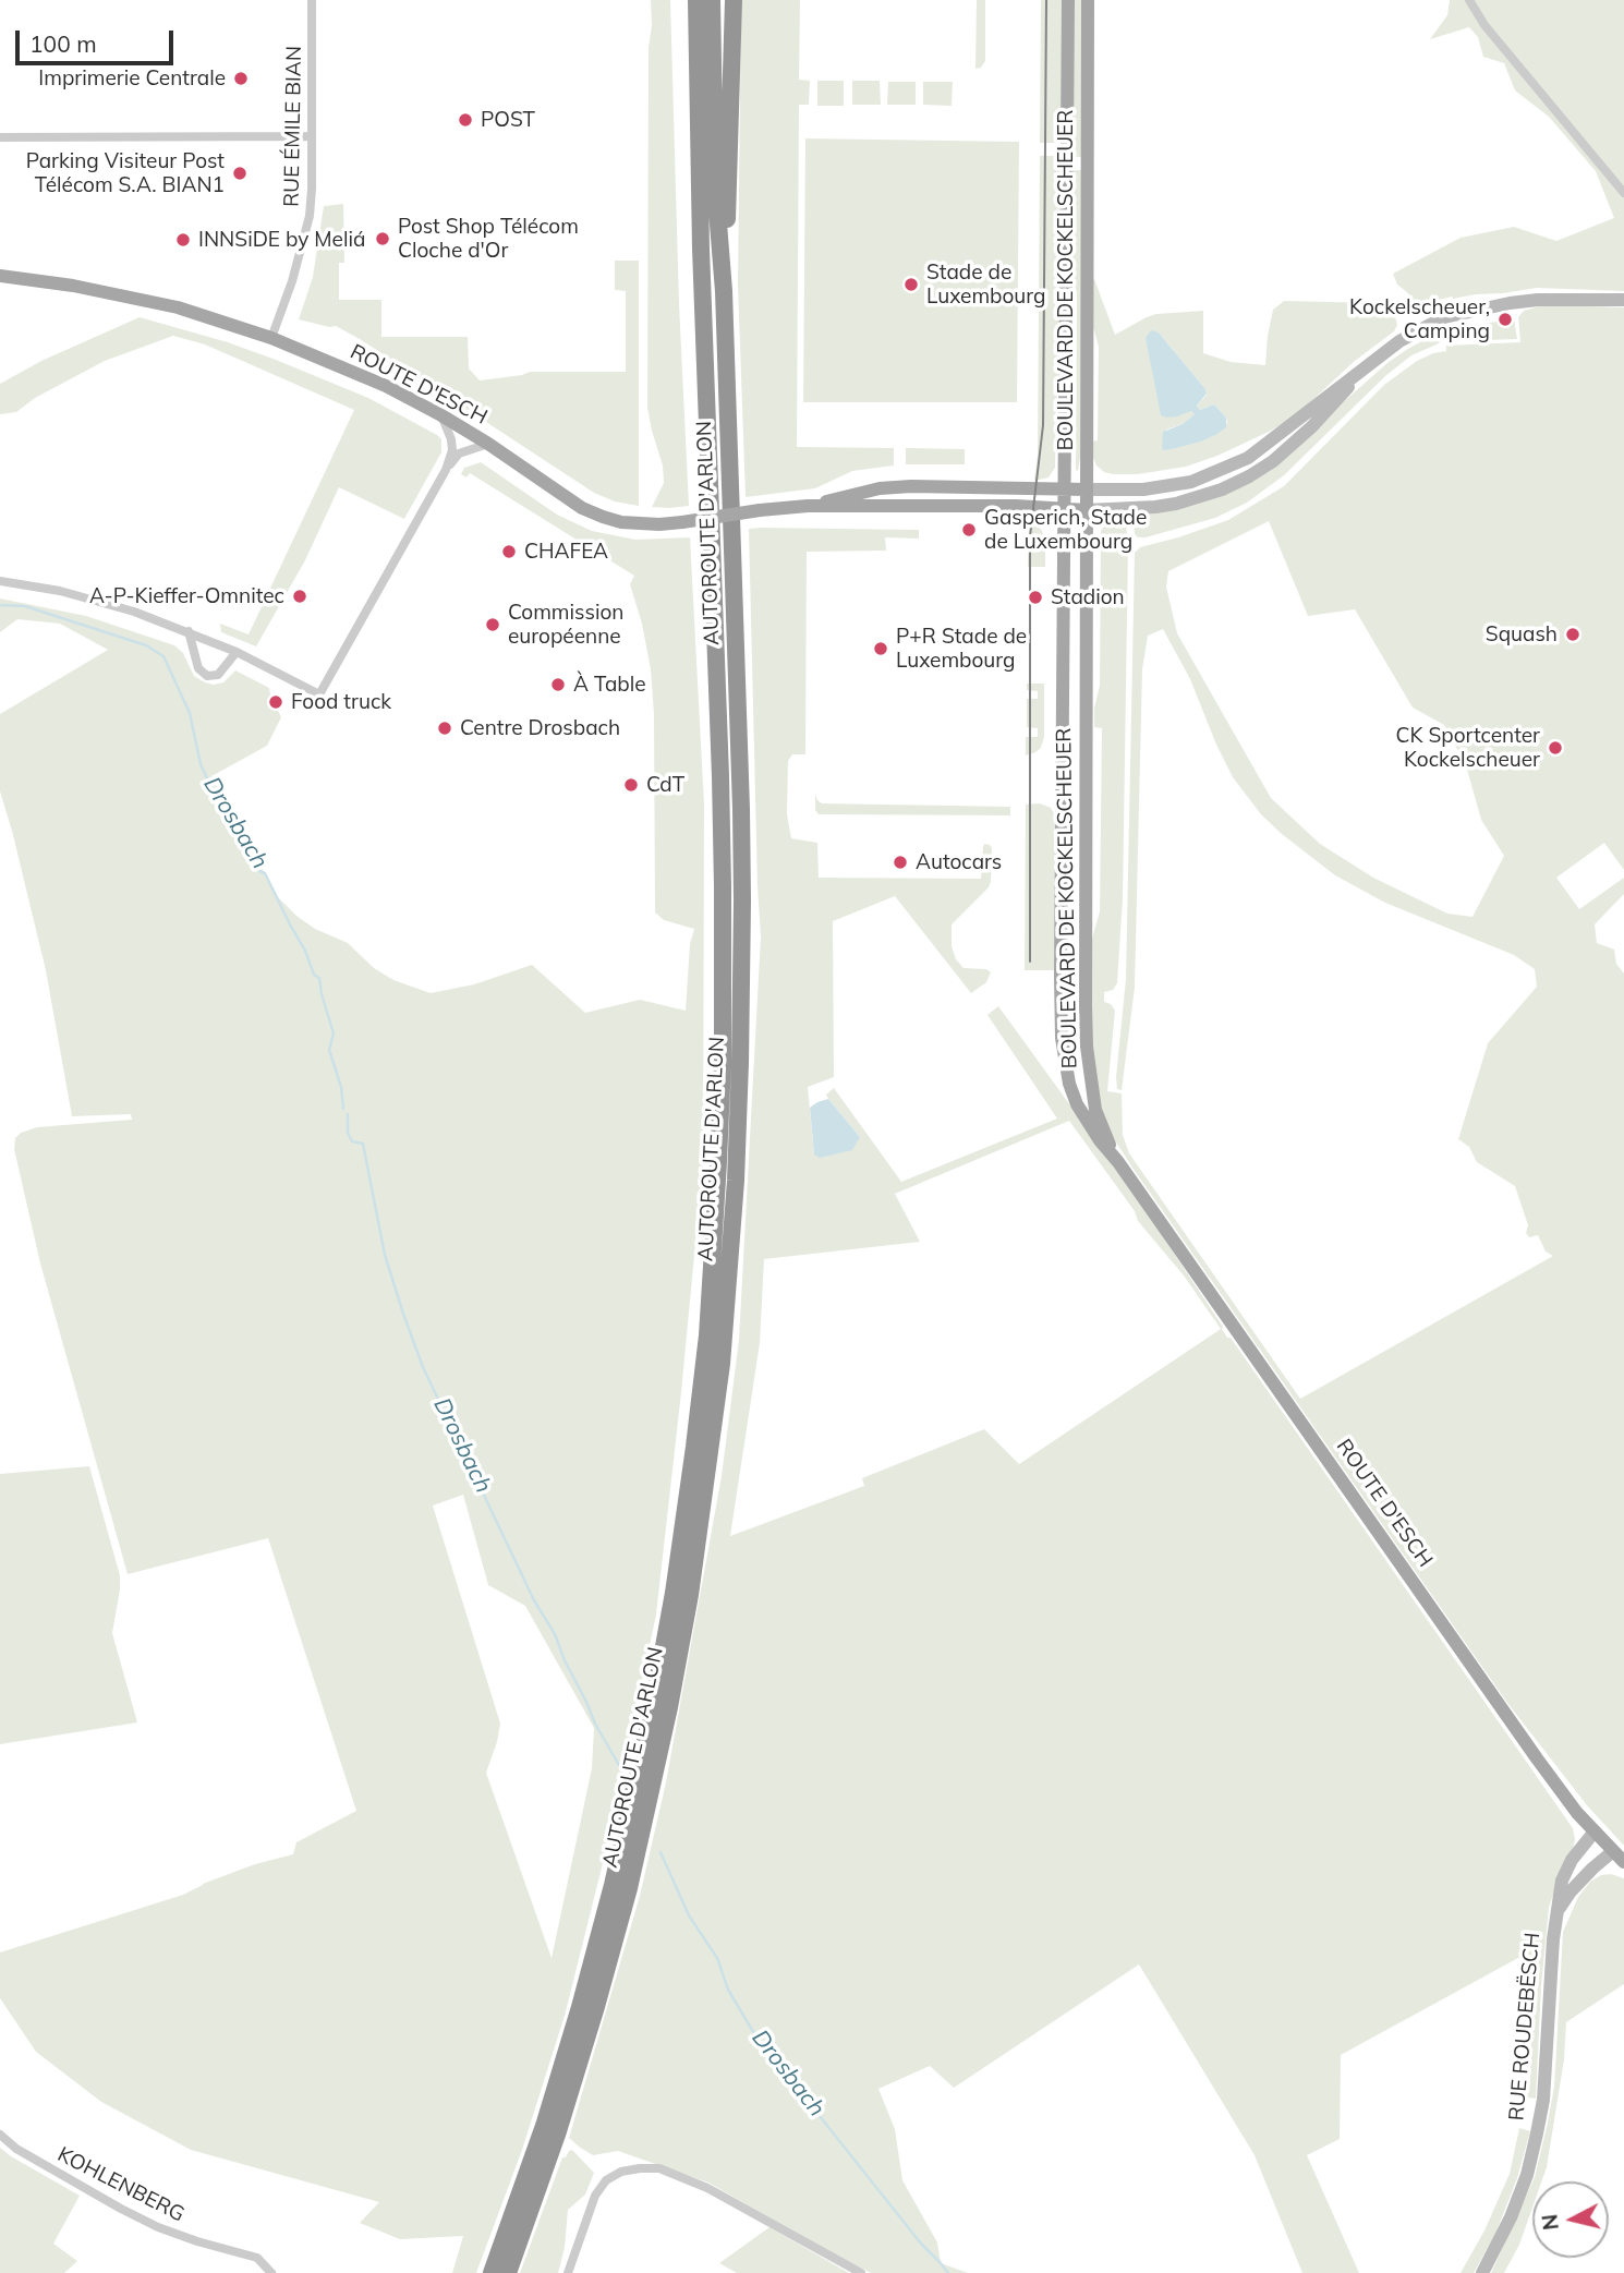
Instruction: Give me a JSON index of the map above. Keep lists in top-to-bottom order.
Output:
{
  "streets": {
    "highway": ["AUTOROUTE D'ARLON"],
    "main road": ["BOULEVARD DE KOCKELSCHEUER", "ROUTE D'ESCH", "RUE ROUDEBËSCH"],
    "street": ["RUE ÉMILE BIAN", "KOHLENBERG"]
  },
  "crossings": [
    ["RUE ÉMILE BIAN", "ROUTE D'ESCH"],
    ["BOULEVARD DE KOCKELSCHEUER", "ROUTE D'ESCH"],
    ["ROUTE D'ESCH", "RUE ROUDEBËSCH"]
  ],
  "water": ["Drosbach"],
  "places": [
    "Imprimerie Centrale",
    "POST",
    "Parking Visiteur Post Télécom S.A. BIAN1",
    "Post Shop Télécom Cloche d'Or",
    "INNSiDE by Meliá",
    "Stade de Luxembourg",
    "Kockelscheuer, Camping",
    "Gasperich, Stade de Luxembourg",
    "CHAFEA",
    "A-P-Kieffer-Omnitec",
    "Stadion",
    "Commission européenne",
    "Squash",
    "P+R Stade de Luxembourg",
    "À Table",
    "Food truck",
    "Centre Drosbach",
    "CK Sportcenter Kockelscheuer",
    "CdT",
    "Autocars"
  ],
  "scale_bar": "100 m",
  "north": "left"
}
